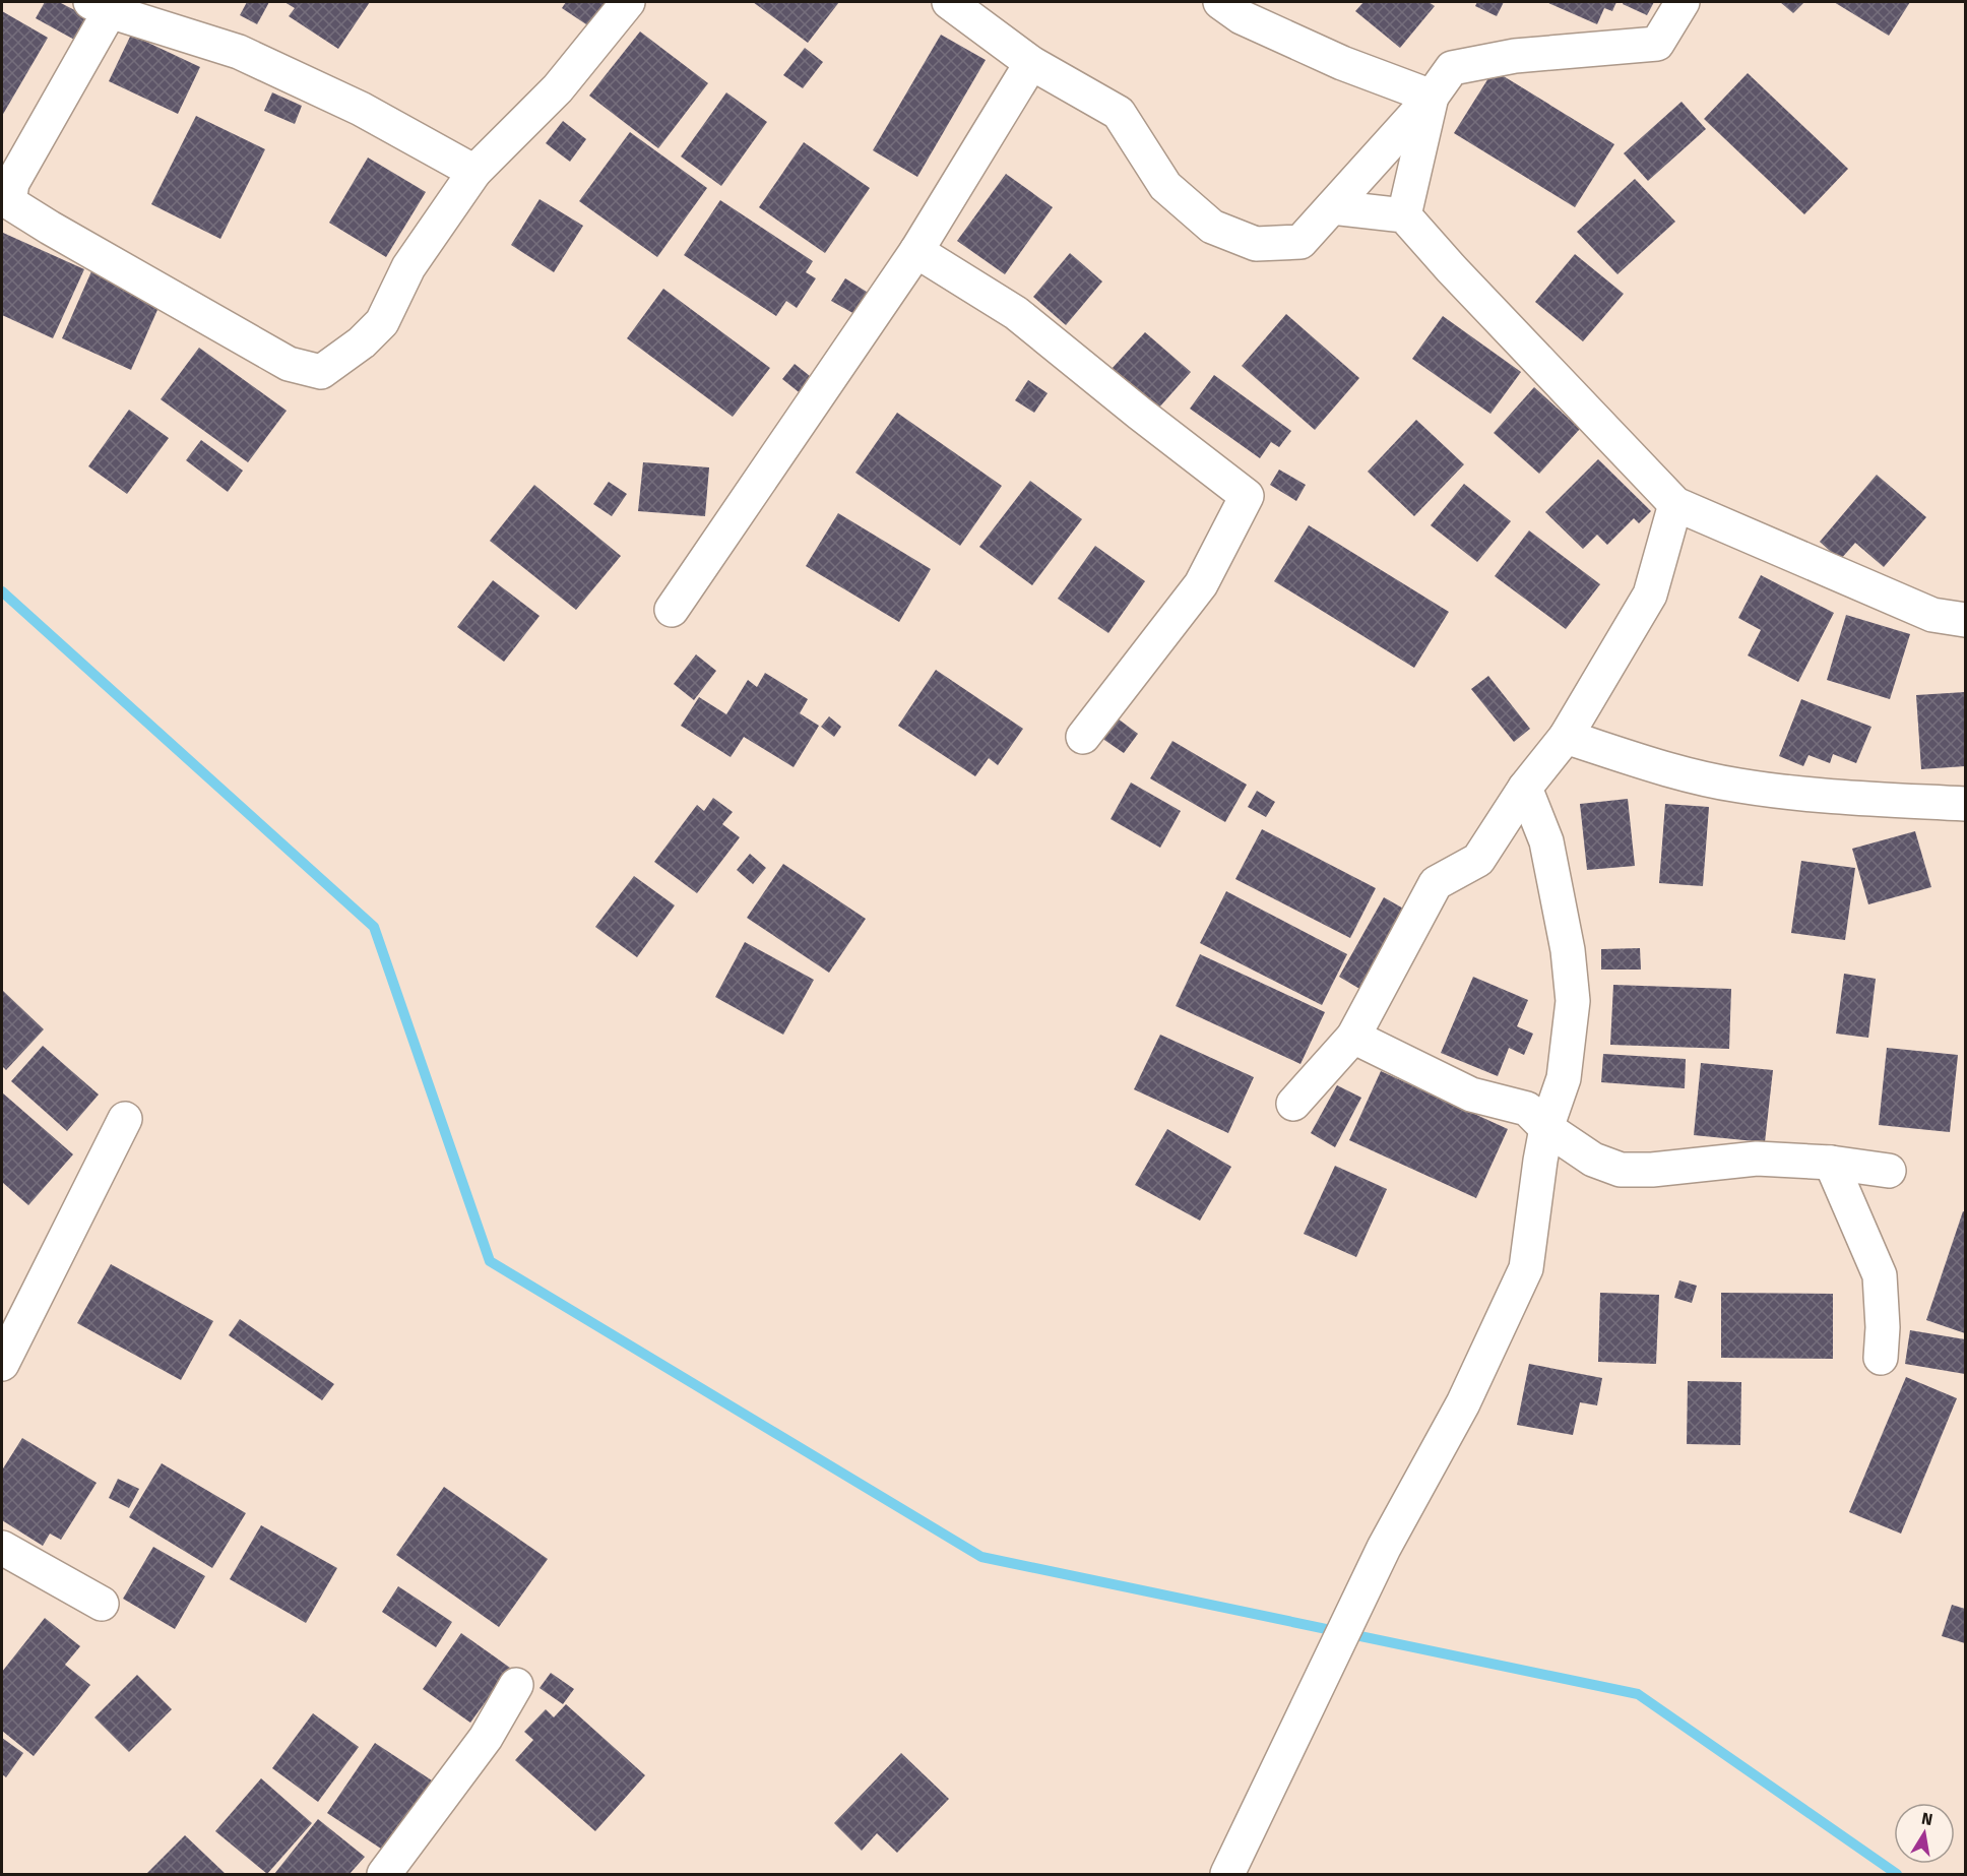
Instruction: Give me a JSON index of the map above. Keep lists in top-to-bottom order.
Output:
{
  "north": "top"
}
